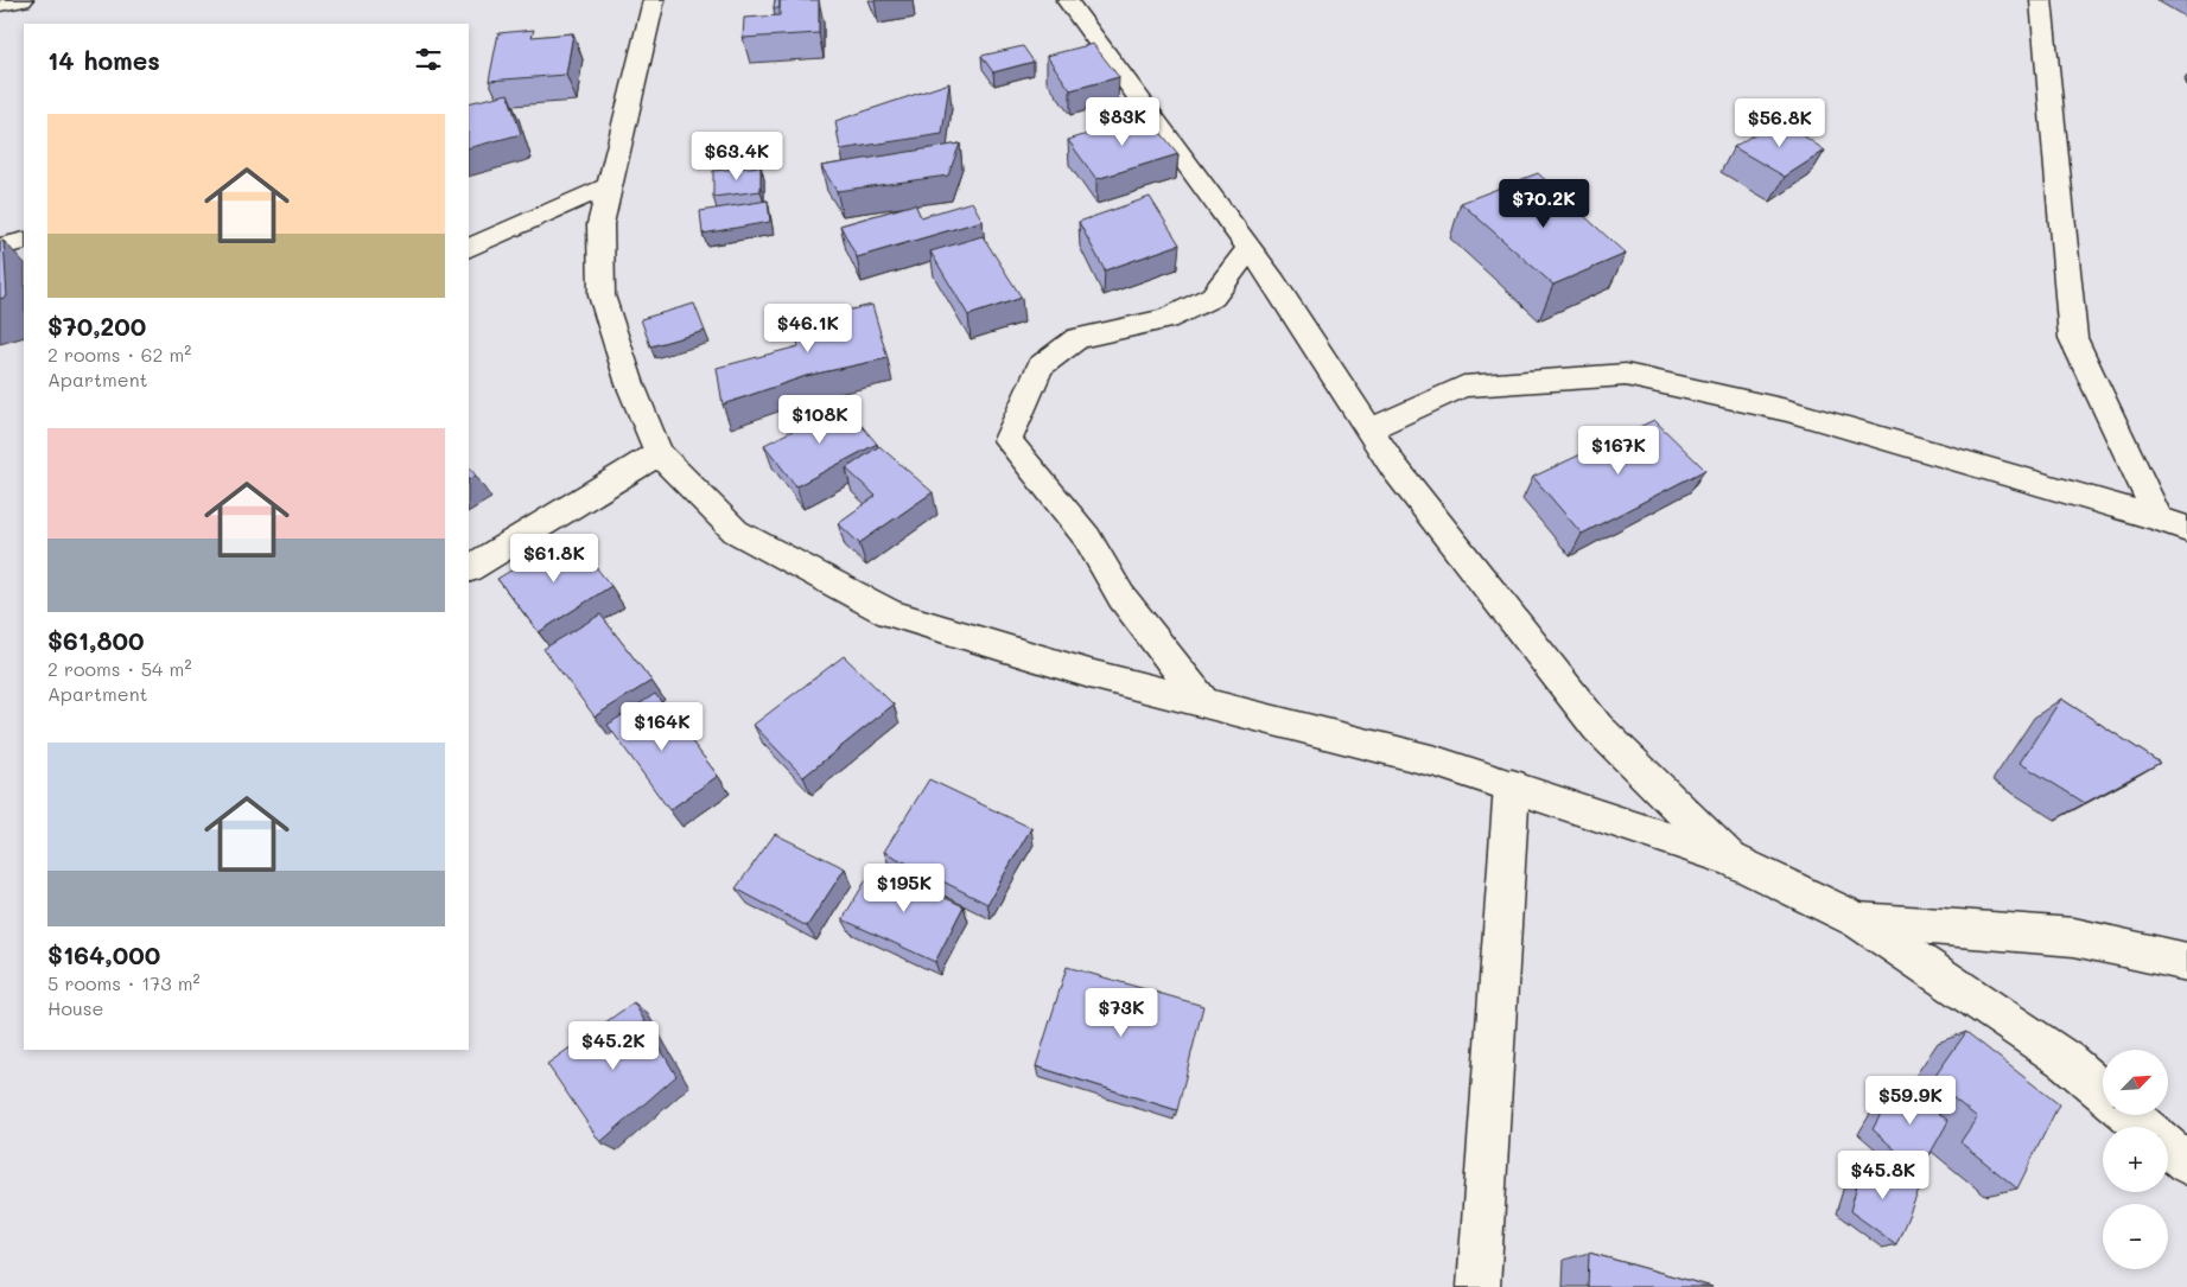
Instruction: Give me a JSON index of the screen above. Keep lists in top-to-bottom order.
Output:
{
  "north": "top right",
  "page": {
    "heading": "14 homes",
    "list": [
      {
        "name": "$70,200",
        "note": "2 rooms · 62 m² · Apartment"
      },
      {
        "name": "$61,800",
        "note": "2 rooms · 54 m² · Apartment"
      },
      {
        "name": "$164,000",
        "note": "5 rooms · 173 m² · House"
      }
    ],
    "price": [
      "$83K",
      "$56.8K",
      "$63.4K",
      "$70.2K",
      "$46.1K",
      "$108K",
      "$167K",
      "$61.8K",
      "$164K",
      "$195K",
      "$73K",
      "$45.2K",
      "$59.9K",
      "$45.8K"
    ],
    "map_buttons": ["+", "−"]
  }
}
